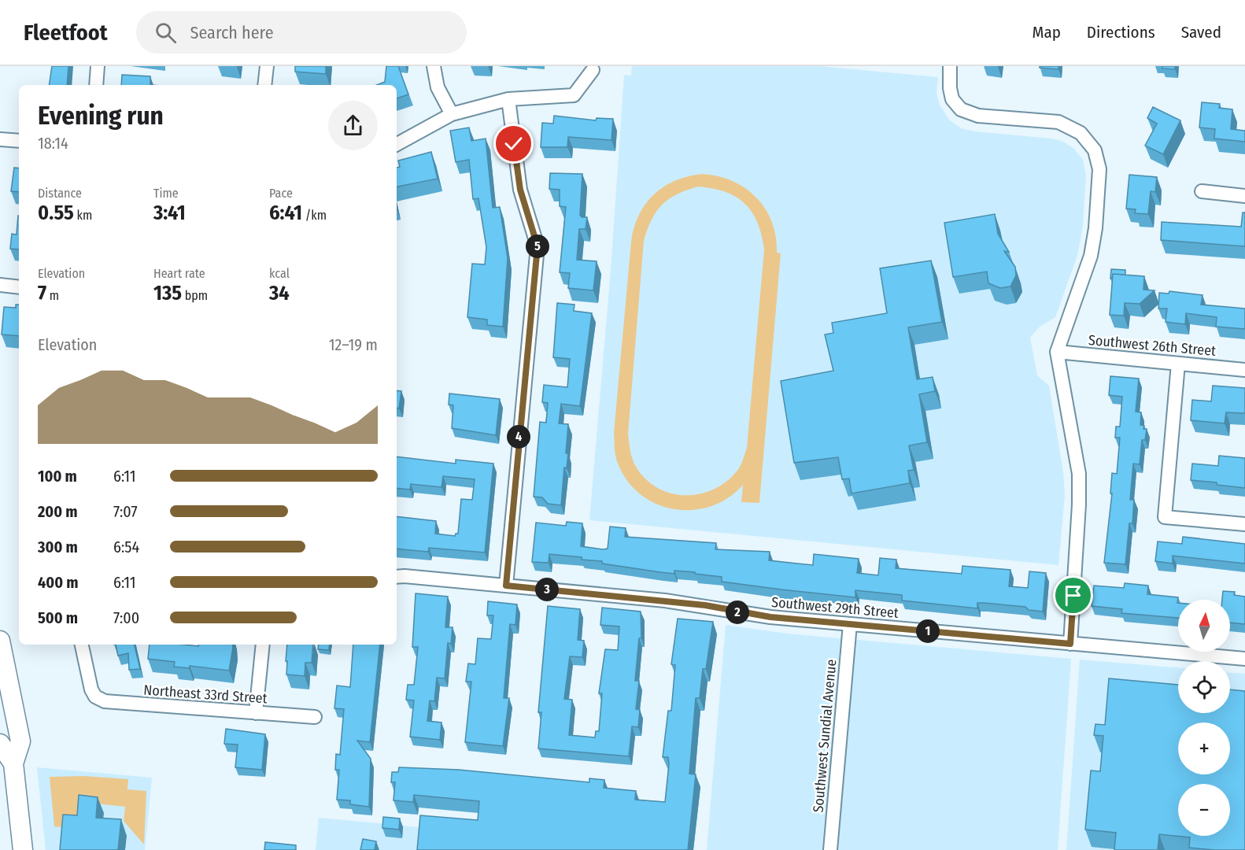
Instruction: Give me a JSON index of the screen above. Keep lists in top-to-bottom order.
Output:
{
  "streets": {
    "street": [
      "Southwest 26th Street",
      "Southwest 29th Street",
      "Northeast 33rd Street",
      "Southwest Sundial Avenue"
    ]
  },
  "crossings": [
    ["Southwest 29th Street", "Southwest Sundial Avenue"]
  ],
  "north": "top",
  "page": {
    "header": "Fleetfoot",
    "search": "Search here",
    "nav": ["Map", "Directions", "Saved"],
    "heading": ["Evening run", "18:14"],
    "stats": [
      ["Distance", "0.55 km"],
      ["Time", "3:41"],
      ["Pace", "6:41 /km"],
      ["Elevation", "7 m"],
      ["Heart rate", "135 bpm"],
      ["kcal", "34"]
    ],
    "pins": [
      "5",
      "4",
      "3",
      "2",
      "1"
    ],
    "chart": ["Elevation", "12–19 m"],
    "list": [
      {
        "name": "100 m",
        "note": "6:11"
      },
      {
        "name": "200 m",
        "note": "7:07"
      },
      {
        "name": "300 m",
        "note": "6:54"
      },
      {
        "name": "400 m",
        "note": "6:11"
      },
      {
        "name": "500 m",
        "note": "7:00"
      }
    ],
    "map_buttons": ["+", "−"]
  }
}
